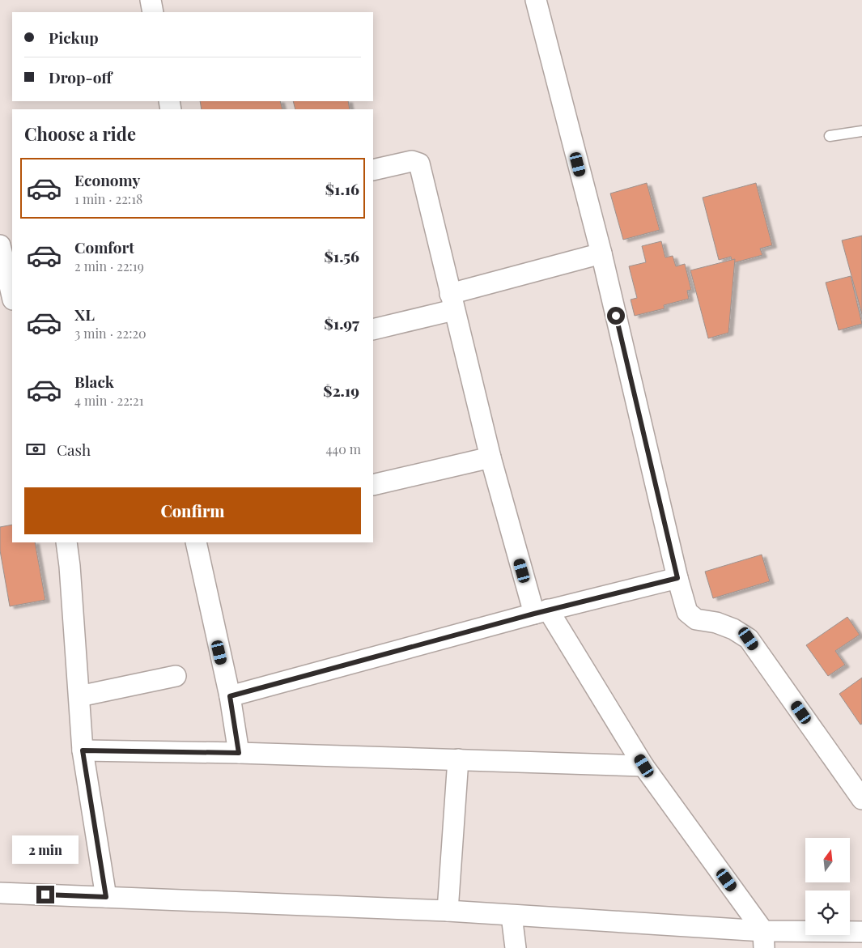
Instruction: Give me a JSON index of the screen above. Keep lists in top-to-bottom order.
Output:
{
  "north": "top",
  "page": {
    "banner": ["Pickup", "Drop-off"],
    "heading": "Choose a ride",
    "list": [
      {
        "name": "Economy",
        "note": "1 min · 22:18",
        "value": "$1.16"
      },
      {
        "name": "Comfort",
        "note": "2 min · 22:19",
        "value": "$1.56"
      },
      {
        "name": "XL",
        "note": "3 min · 22:20",
        "value": "$1.97"
      },
      {
        "name": "Black",
        "note": "4 min · 22:21",
        "value": "$2.19"
      }
    ],
    "pay": ["Cash", "440 m"],
    "buttons": "Confirm",
    "bubble": "2 min"
  }
}
